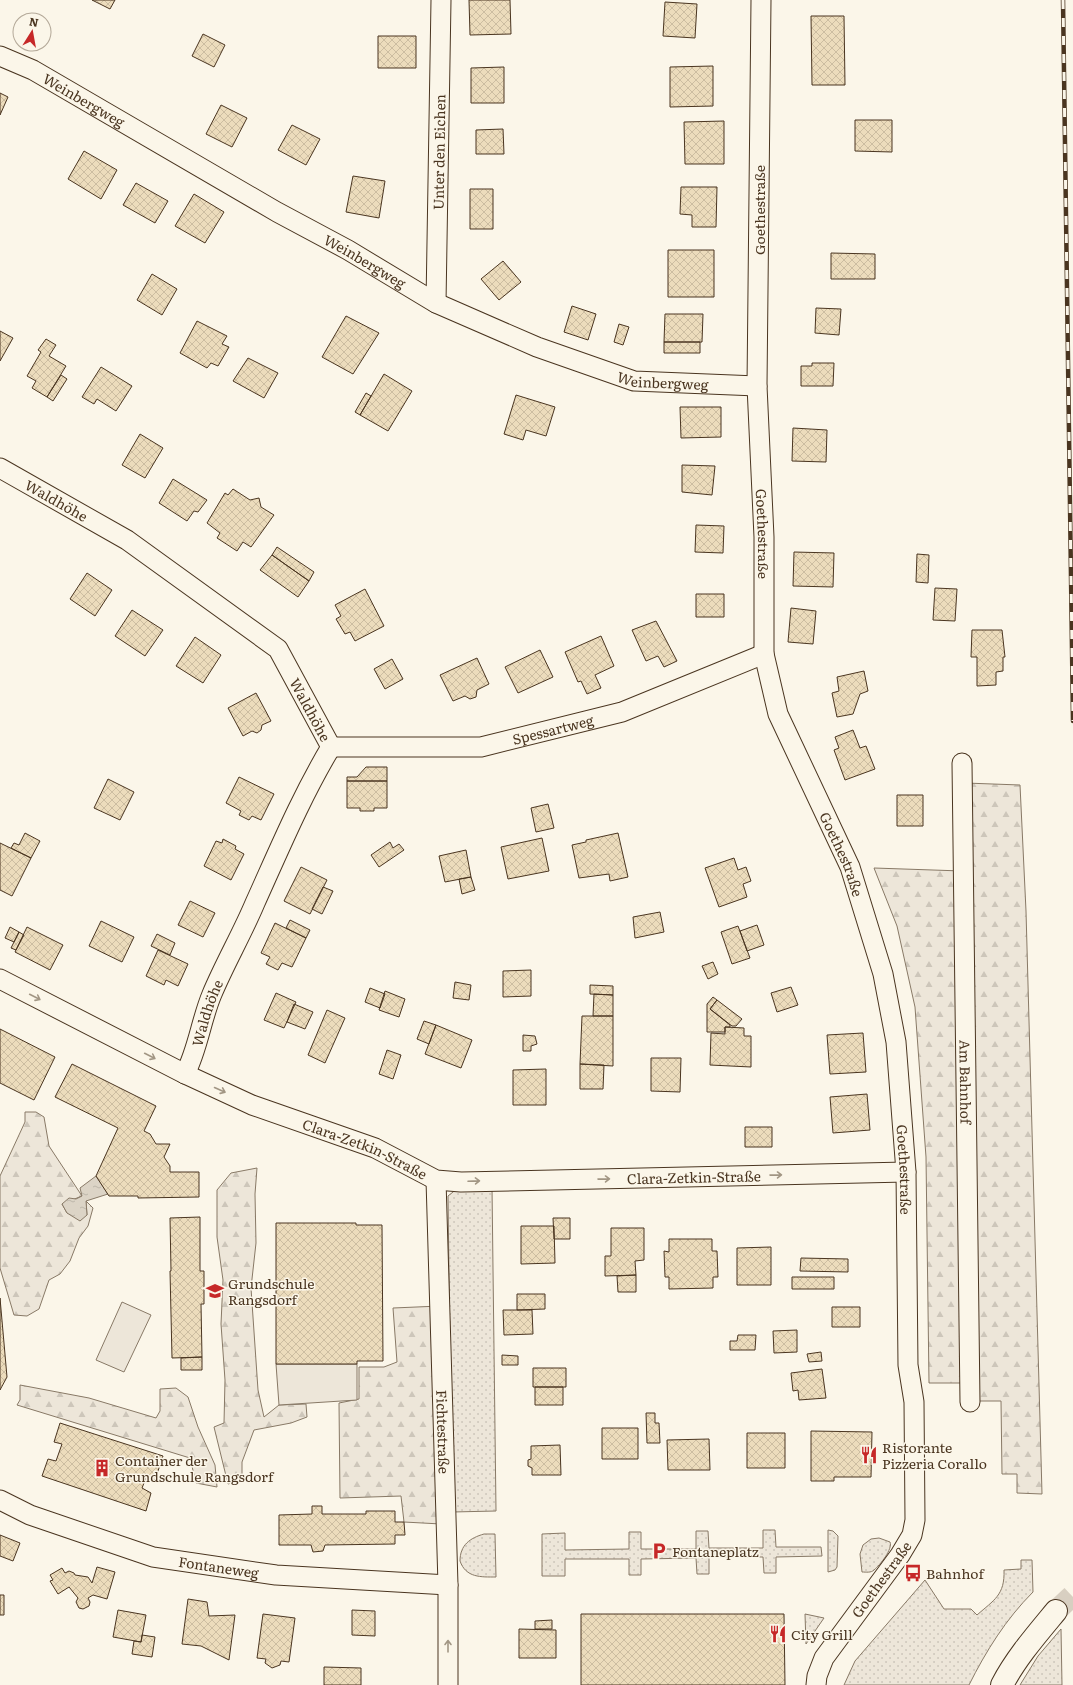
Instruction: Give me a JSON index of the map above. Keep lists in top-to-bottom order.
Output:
{
  "streets": {
    "street": [
      "Weinbergweg",
      "Unter den Eichen",
      "Goethestraße",
      "Waldhöhe",
      "Spessartweg",
      "Am Bahnhof",
      "Clara-Zetkin-Straße",
      "Fichtestraße",
      "Fontaneweg"
    ]
  },
  "crossings": [
    ["Weinbergweg", "Unter den Eichen"],
    ["Weinbergweg", "Goethestraße"],
    ["Goethestraße", "Spessartweg"],
    ["Goethestraße", "Clara-Zetkin-Straße"],
    ["Waldhöhe", "Spessartweg"],
    ["Waldhöhe", "Clara-Zetkin-Straße"],
    ["Clara-Zetkin-Straße", "Fichtestraße"],
    ["Fichtestraße", "Fontaneweg"]
  ],
  "one_way": ["Clara-Zetkin-Straße"],
  "places": {
    "school or university": ["Grundschule Rangsdorf"],
    "restaurant": ["Ristorante Pizzeria Corallo", "City Grill"],
    "building": ["Container der Grundschule Rangsdorf"],
    "parking": ["Fontaneplatz"],
    "bus stop": ["Bahnhof"]
  },
  "north": "top"
}
